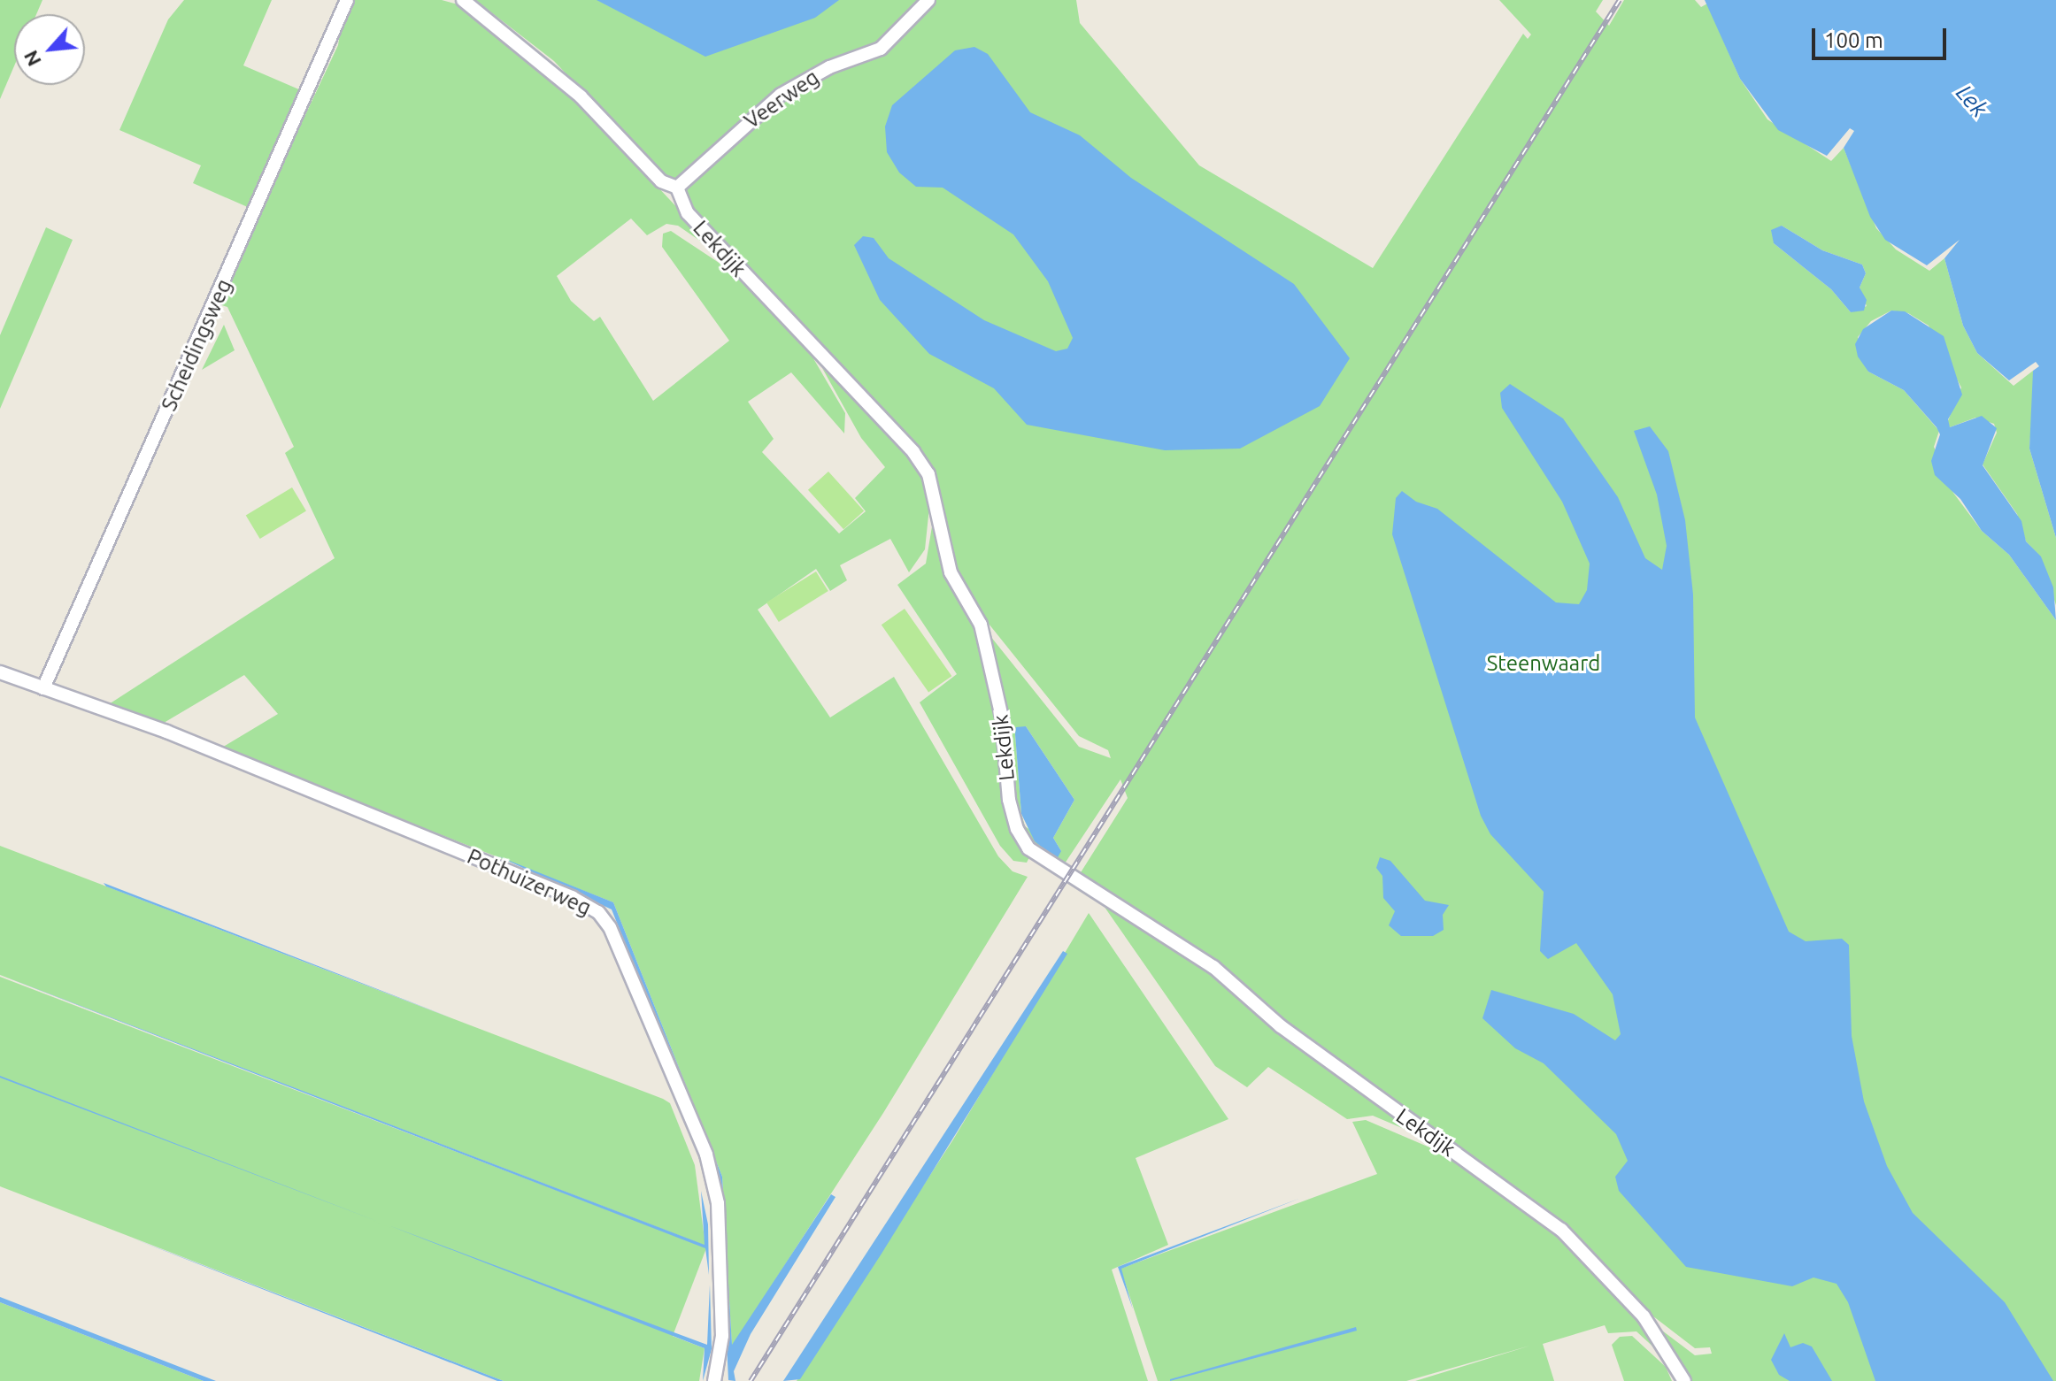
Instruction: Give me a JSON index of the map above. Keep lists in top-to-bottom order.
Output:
{
  "streets": {
    "street": [
      "Veerweg",
      "Lekdijk",
      "Scheidingsweg",
      "Pothuizerweg"
    ]
  },
  "crossings": [
    ["Veerweg", "Lekdijk"],
    ["Scheidingsweg", "Pothuizerweg"]
  ],
  "water": ["Lek"],
  "parks": ["Steenwaard"],
  "scale_bar": "100 m",
  "north": "bottom left"
}
